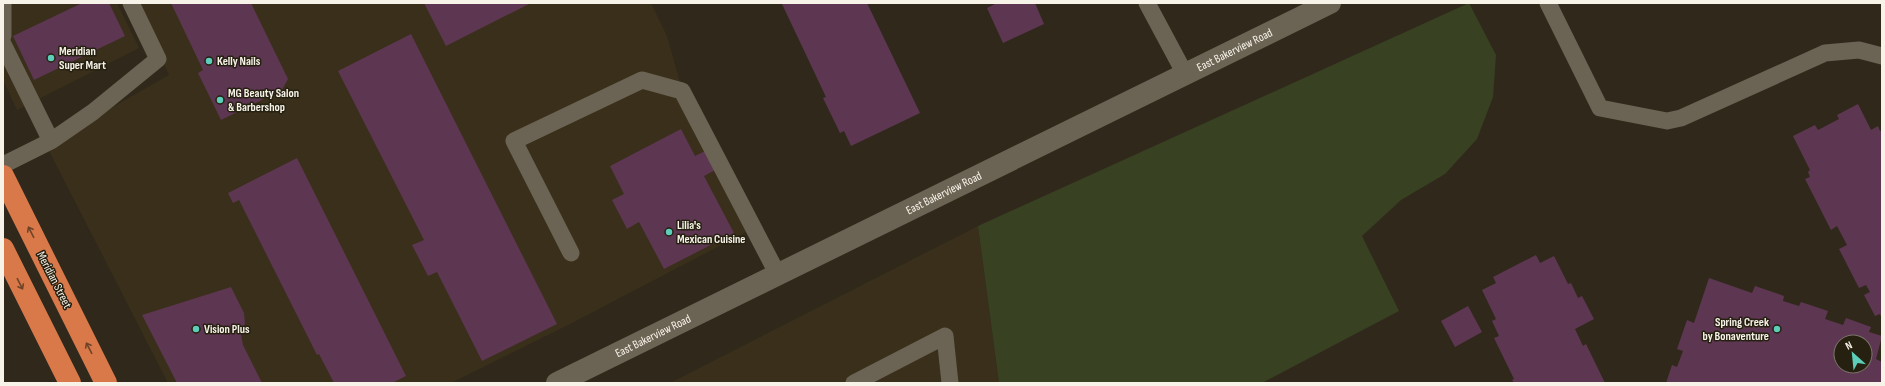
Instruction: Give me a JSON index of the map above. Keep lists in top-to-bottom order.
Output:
{
  "streets": {
    "highway": ["Meridian Street"],
    "main road": ["East Bakerview Road"]
  },
  "places": [
    "Meridian Super Mart",
    "Kelly Nails",
    "MG Beauty Salon & Barbershop",
    "Lilia's Mexican Cuisine",
    "Vision Plus",
    "Spring Creek by Bonaventure"
  ],
  "north": "top left"
}
